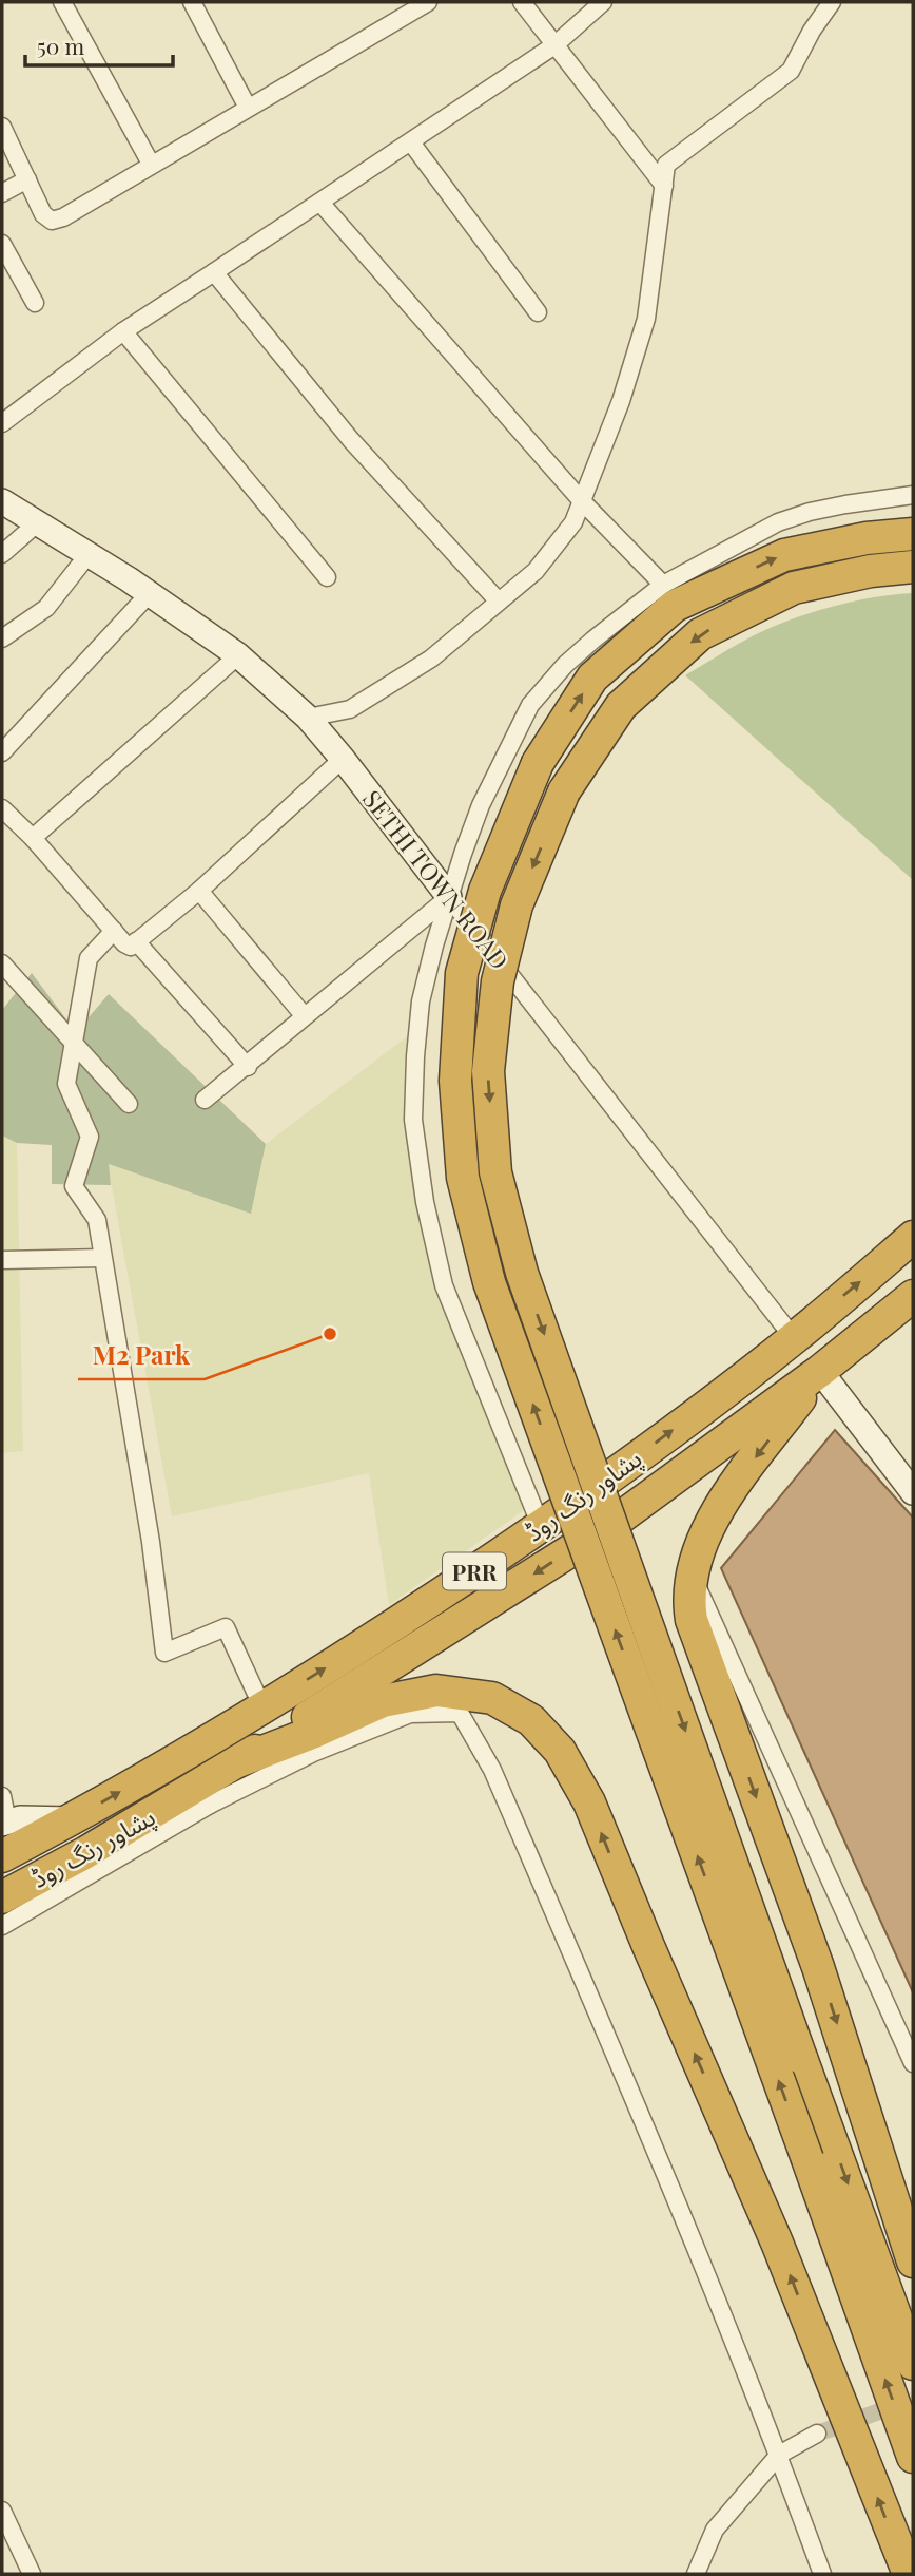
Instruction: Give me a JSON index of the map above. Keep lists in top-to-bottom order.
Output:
{
  "streets": {
    "highway": ["پشاور رنگ روڈ", "PRR"],
    "street": ["SETHI TOWN ROAD"]
  },
  "crossings": [
    ["SETHI TOWN ROAD", "پشاور رنگ روڈ"]
  ],
  "places": ["M2 Park"],
  "scale_bar": "50 m"
}
